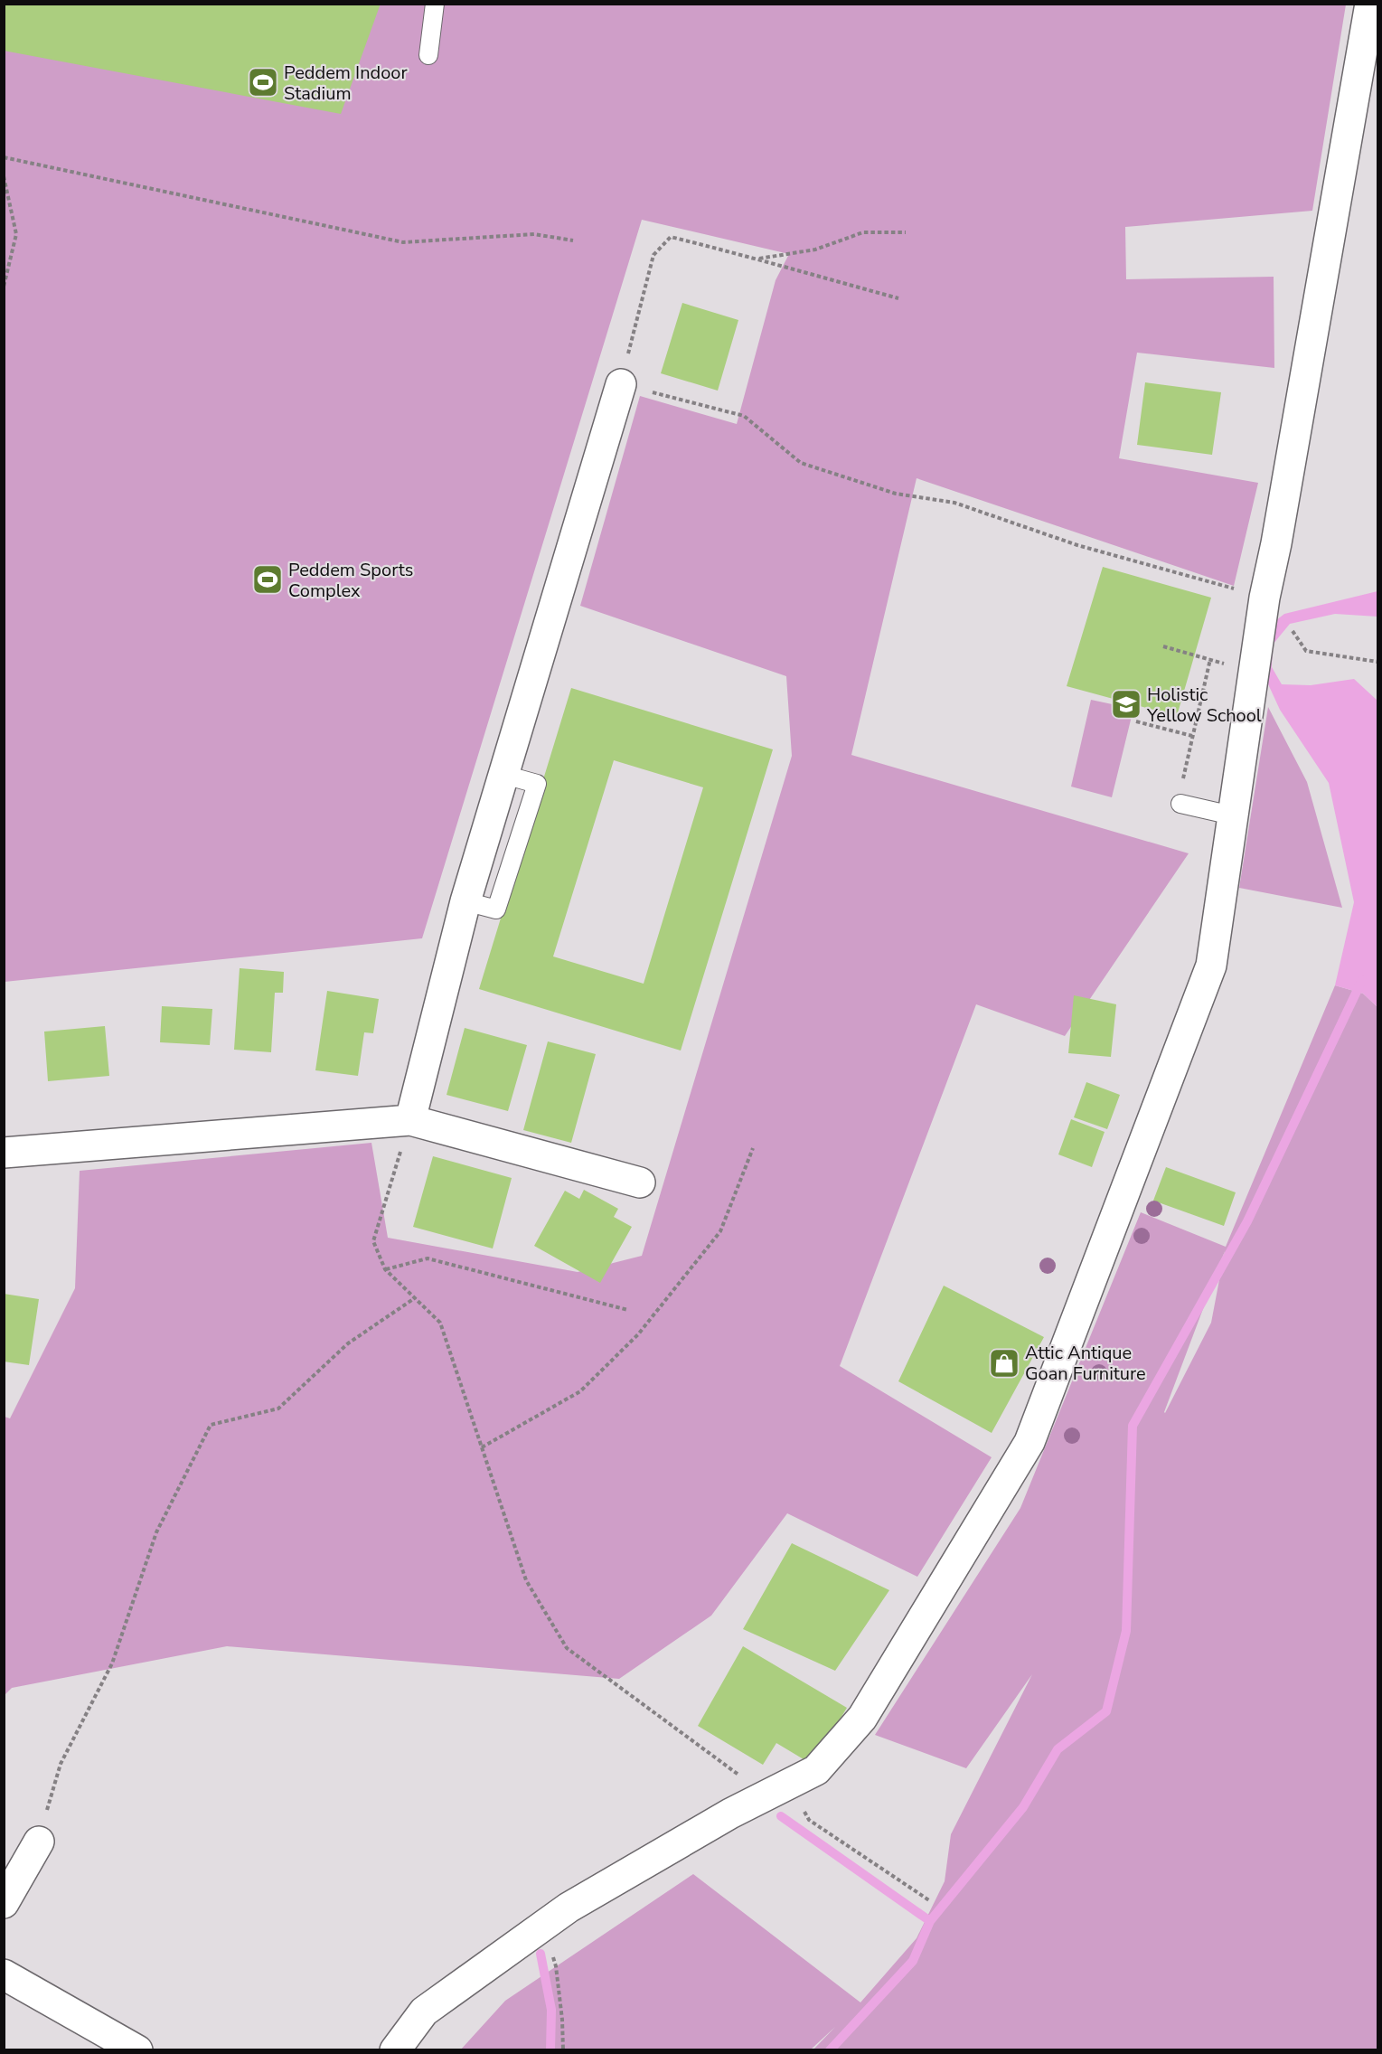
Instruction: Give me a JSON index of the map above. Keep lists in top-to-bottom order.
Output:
{
  "places": {
    "sports": ["Peddem Indoor Stadium", "Peddem Sports Complex"],
    "school or university": ["Holistic Yellow School"],
    "shop": ["Attic Antique Goan Furniture"]
  }
}
